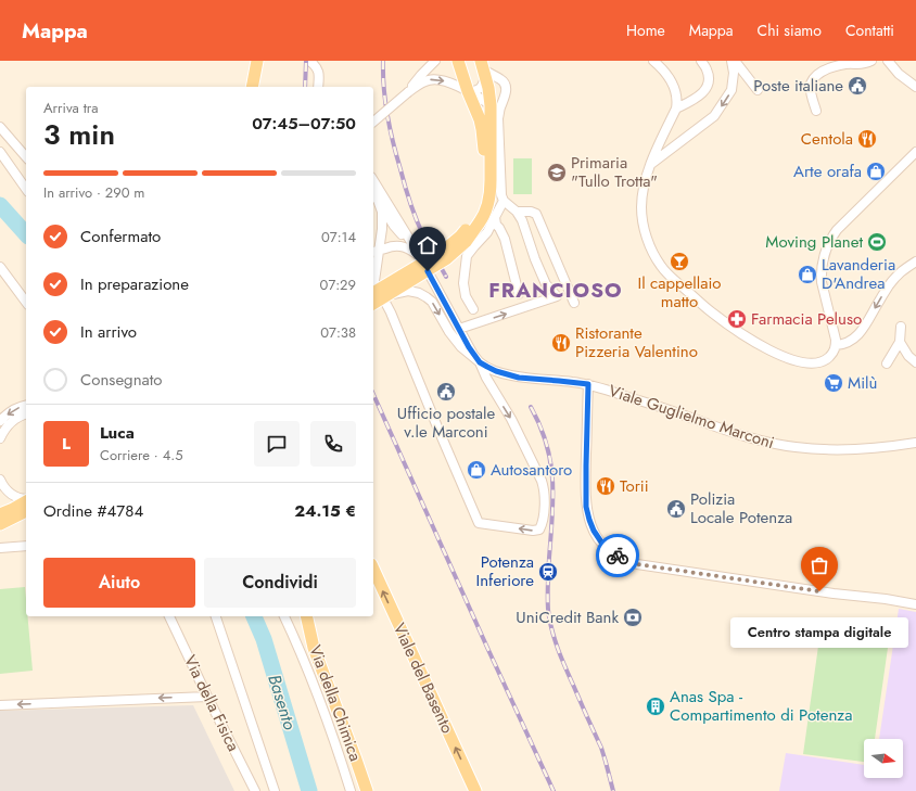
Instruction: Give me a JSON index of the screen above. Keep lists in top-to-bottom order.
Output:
{
  "streets": {
    "main road": ["Viale del Basento", "Via della Chimica"],
    "street": ["Viale Guglielmo Marconi", "Via della Fisica"]
  },
  "one_way": ["Viale del Basento"],
  "districts": ["FRANCIOSO"],
  "water": ["Basento"],
  "places": {
    "public building": ["Poste italiane", "Ufficio postale v.le Marconi", "Polizia Locale Potenza"],
    "restaurant": ["Centola", "Ristorante Pizzeria Valentino", "Torii"],
    "shop": ["Arte orafa", "Lavanderia D'Andrea", "Autosantoro"],
    "school or university": ["Primaria \"Tullo Trotta\""],
    "sports": ["Moving Planet"],
    "bar": ["Il cappellaio matto"],
    "pharmacy": ["Farmacia Peluso"],
    "supermarket": ["Milù"],
    "station": ["Potenza Inferiore"],
    "other": ["Centro stampa digitale"],
    "bank": ["UniCredit Bank"],
    "building": ["Anas Spa - Compartimento di Potenza"]
  },
  "north": "right",
  "page": {
    "header": "Mappa",
    "nav": [
      "Home",
      "Mappa",
      "Chi siamo",
      "Contatti"
    ],
    "heading": ["3 min", "Arriva tra", "07:45–07:50"],
    "panel": [
      "Luca",
      "Corriere · 4.5",
      "Ordine #4784",
      "24.15 €"
    ],
    "bar": "In arrivo · 290 m",
    "list": [
      ["Confermato", "07:14"],
      ["In preparazione", "07:29"],
      ["In arrivo", "07:38"],
      "Consegnato"
    ],
    "round": "L",
    "buttons": ["Aiuto", "Condividi"],
    "bubble": "Centro stampa digitale"
  }
}
